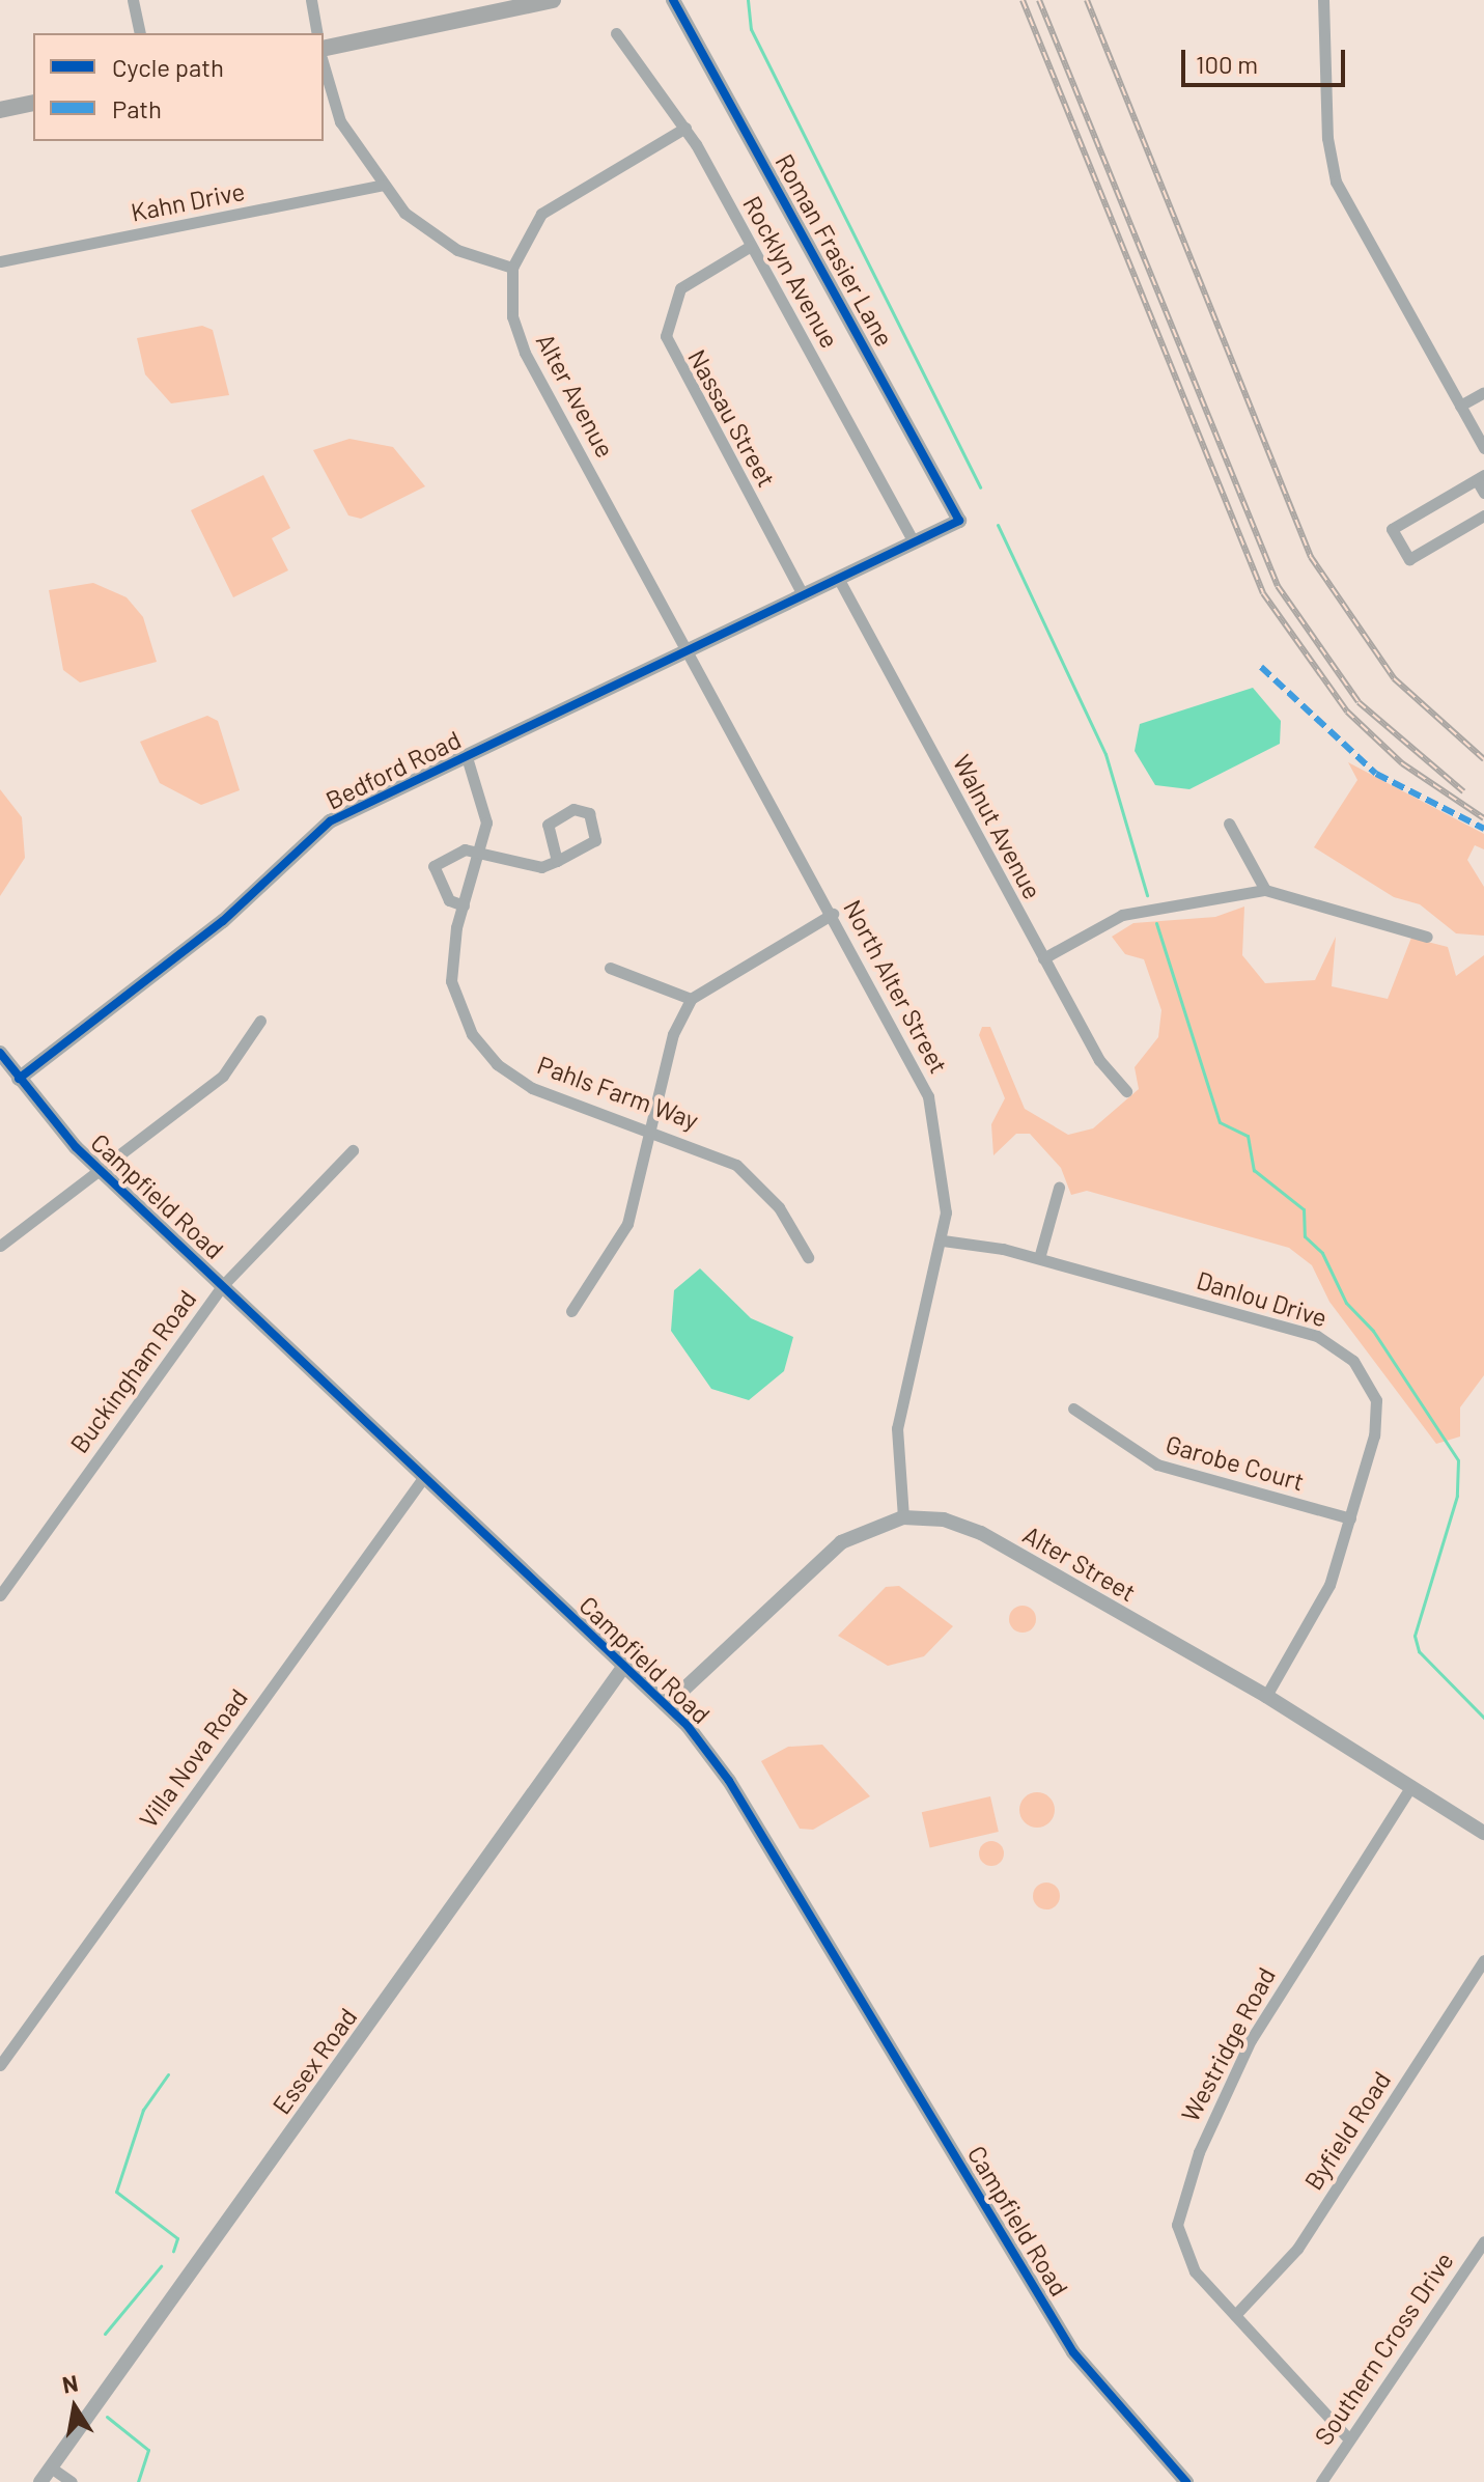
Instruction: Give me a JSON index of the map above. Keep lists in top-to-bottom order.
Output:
{
  "streets": {
    "street": [
      "Kahn Drive",
      "Roman Frasier Lane",
      "Rocklyn Avenue",
      "Alter Avenue",
      "Nassau Street",
      "Bedford Road",
      "Walnut Avenue",
      "North Alter Street",
      "Pahls Farm Way",
      "Campfield Road",
      "Danlou Drive",
      "Buckingham Road",
      "Garobe Court",
      "Alter Street",
      "Villa Nova Road",
      "Westridge Road",
      "Essex Road",
      "Byfield Road",
      "Southern Cross Drive"
    ]
  },
  "crossings": [
    ["Roman Frasier Lane", "Bedford Road"],
    ["Rocklyn Avenue", "Alter Avenue"],
    ["Rocklyn Avenue", "Nassau Street"],
    ["Rocklyn Avenue", "Bedford Road"],
    ["Alter Avenue", "Bedford Road"],
    ["Alter Avenue", "North Alter Street"],
    ["Nassau Street", "Bedford Road"],
    ["Bedford Road", "Walnut Avenue"],
    ["Bedford Road", "North Alter Street"],
    ["Bedford Road", "Pahls Farm Way"],
    ["Bedford Road", "Campfield Road"],
    ["North Alter Street", "Danlou Drive"],
    ["North Alter Street", "Alter Street"],
    ["Campfield Road", "Buckingham Road"],
    ["Campfield Road", "Alter Street"],
    ["Campfield Road", "Villa Nova Road"],
    ["Campfield Road", "Essex Road"],
    ["Danlou Drive", "Garobe Court"],
    ["Danlou Drive", "Alter Street"],
    ["Alter Street", "Westridge Road"],
    ["Westridge Road", "Byfield Road"],
    ["Westridge Road", "Southern Cross Drive"]
  ],
  "legend": ["Cycle path", "Path"],
  "scale_bar": "100 m",
  "north": "top"
}
